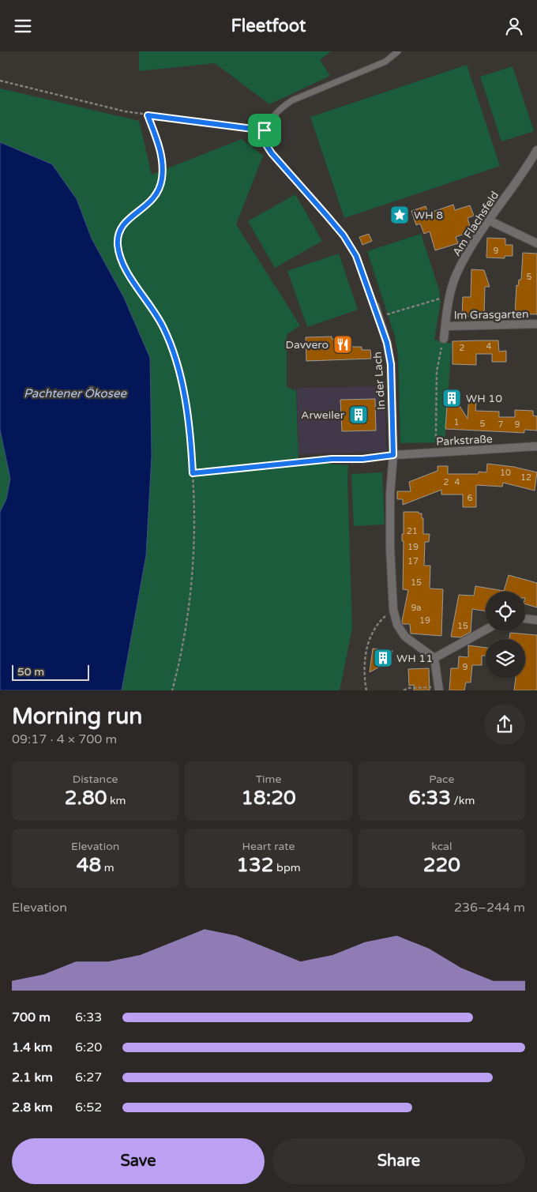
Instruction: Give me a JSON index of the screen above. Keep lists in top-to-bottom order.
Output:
{
  "streets": {
    "street": [
      "Am Flachsfeld",
      "Im Grasgarten",
      "In der Lach",
      "Parkstraße"
    ]
  },
  "crossings": [
    ["Am Flachsfeld", "Im Grasgarten"],
    ["In der Lach", "Parkstraße"]
  ],
  "water": ["Pachtener Ökosee"],
  "places": {
    "place": ["WH 8"],
    "restaurant": ["Davvero"],
    "building": ["WH 10", "Arweiler", "WH 11"]
  },
  "house_numbers": [
    "9",
    "5",
    "4",
    "2",
    "1",
    "5",
    "7",
    "9",
    "10",
    "12",
    "2",
    "4",
    "6",
    "21",
    "19",
    "17",
    "15",
    "9a",
    "19",
    "15",
    "9"
  ],
  "scale_bar": "50 m",
  "page": {
    "header": "Fleetfoot",
    "scale": "50 m",
    "heading": ["Morning run", "09:17 · 4 × 700 m"],
    "stats": [
      ["Distance", "2.80 km"],
      ["Time", "18:20"],
      ["Pace", "6:33 /km"],
      ["Elevation", "48 m"],
      ["Heart rate", "132 bpm"],
      ["kcal", "220"]
    ],
    "chart": ["Elevation", "236–244 m"],
    "list": [
      {
        "name": "700 m",
        "note": "6:33"
      },
      {
        "name": "1.4 km",
        "note": "6:20"
      },
      {
        "name": "2.1 km",
        "note": "6:27"
      },
      {
        "name": "2.8 km",
        "note": "6:52"
      }
    ],
    "buttons": ["Save", "Share"]
  }
}
